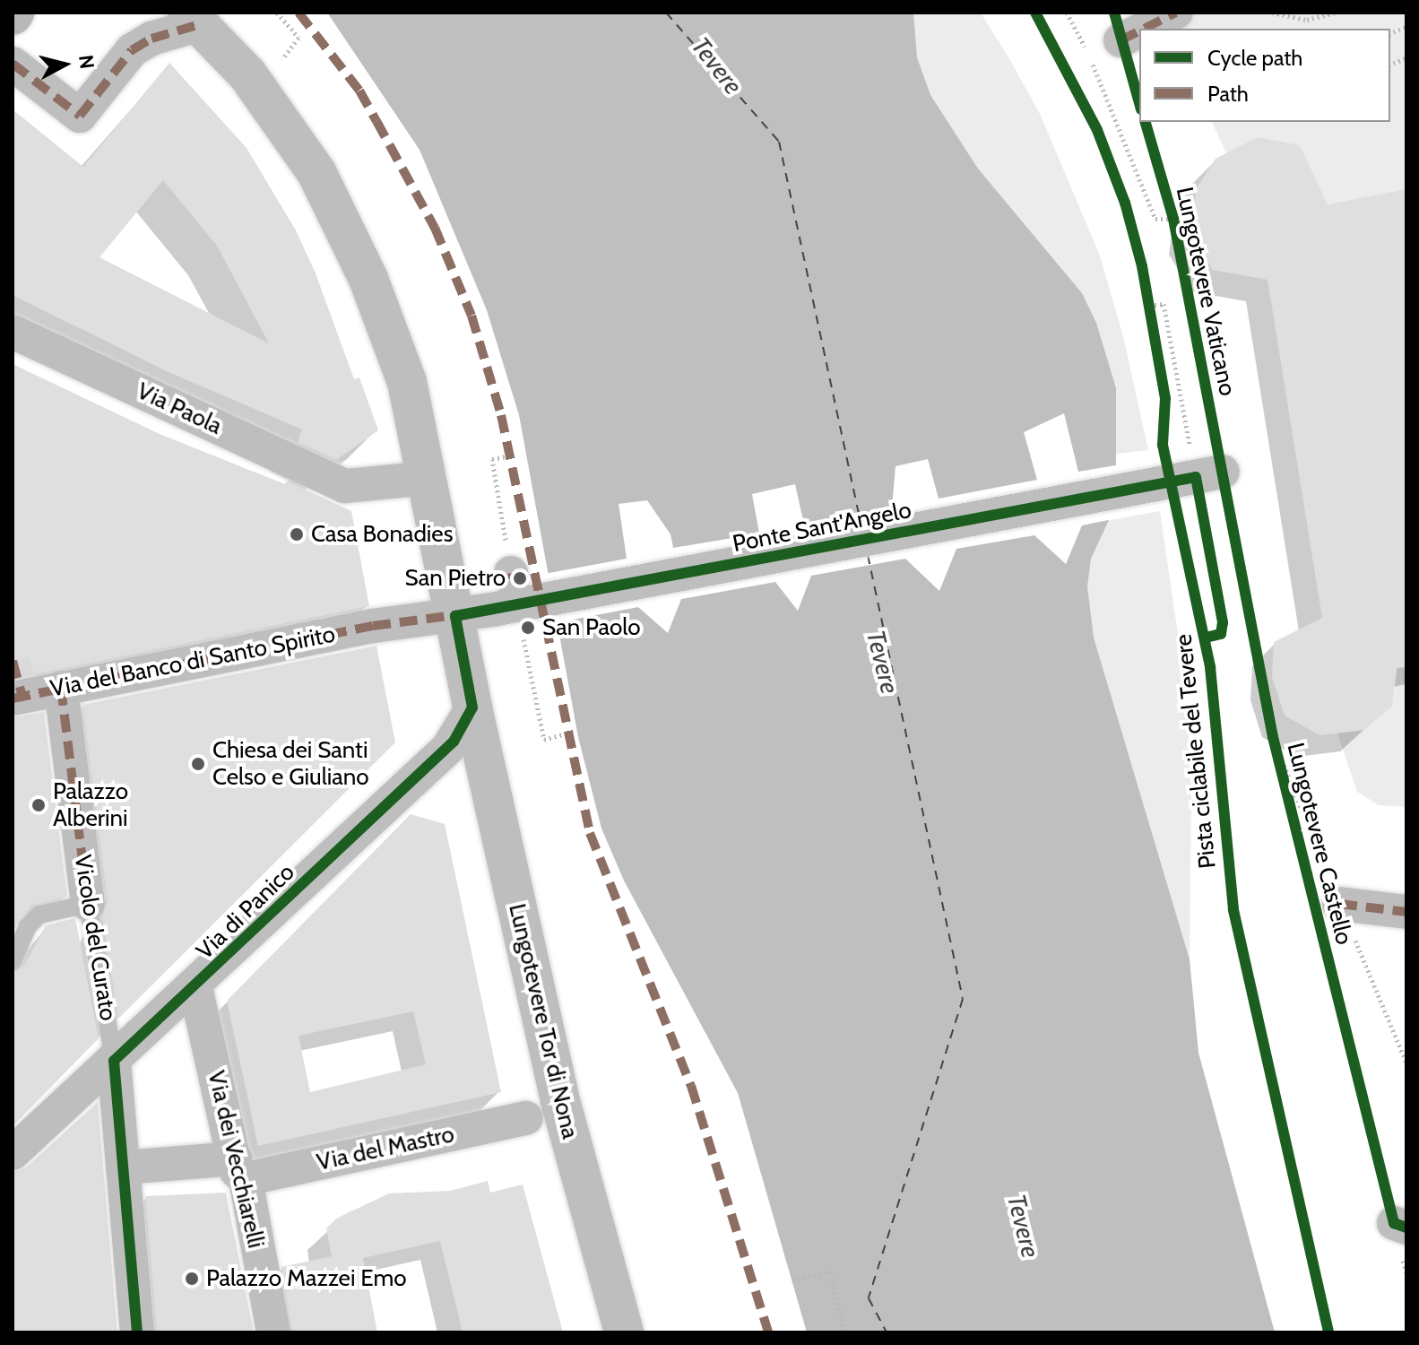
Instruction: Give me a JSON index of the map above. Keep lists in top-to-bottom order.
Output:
{
  "streets": {
    "main road": ["Lungotevere Tor di Nona"],
    "street": [
      "Via Paola",
      "Ponte Sant'Angelo",
      "Via del Banco di Santo Spirito",
      "Via di Panico",
      "Vicolo del Curato",
      "Via del Mastro",
      "Via dei Vecchiarelli"
    ],
    "path": ["Lungotevere Castello"],
    "cycle path": ["Lungotevere Vaticano", "Pista ciclabile del Tevere"]
  },
  "crossings": [
    ["Lungotevere Vaticano", "Ponte Sant'Angelo"],
    ["Lungotevere Vaticano", "Lungotevere Castello"],
    ["Via Paola", "Lungotevere Tor di Nona"],
    ["Ponte Sant'Angelo", "Via del Banco di Santo Spirito"],
    ["Ponte Sant'Angelo", "Lungotevere Castello"],
    ["Ponte Sant'Angelo", "Lungotevere Tor di Nona"],
    ["Via del Banco di Santo Spirito", "Vicolo del Curato"],
    ["Via del Banco di Santo Spirito", "Lungotevere Tor di Nona"],
    ["Via di Panico", "Vicolo del Curato"],
    ["Via di Panico", "Lungotevere Tor di Nona"],
    ["Via di Panico", "Via dei Vecchiarelli"],
    ["Via del Mastro", "Via dei Vecchiarelli"]
  ],
  "water": ["Tevere"],
  "places": [
    "Casa Bonadies",
    "San Pietro",
    "San Paolo",
    "Chiesa dei Santi Celso e Giuliano",
    "Palazzo Alberini",
    "Palazzo Mazzei Emo"
  ],
  "legend": ["Cycle path", "Path"],
  "north": "right"
}
